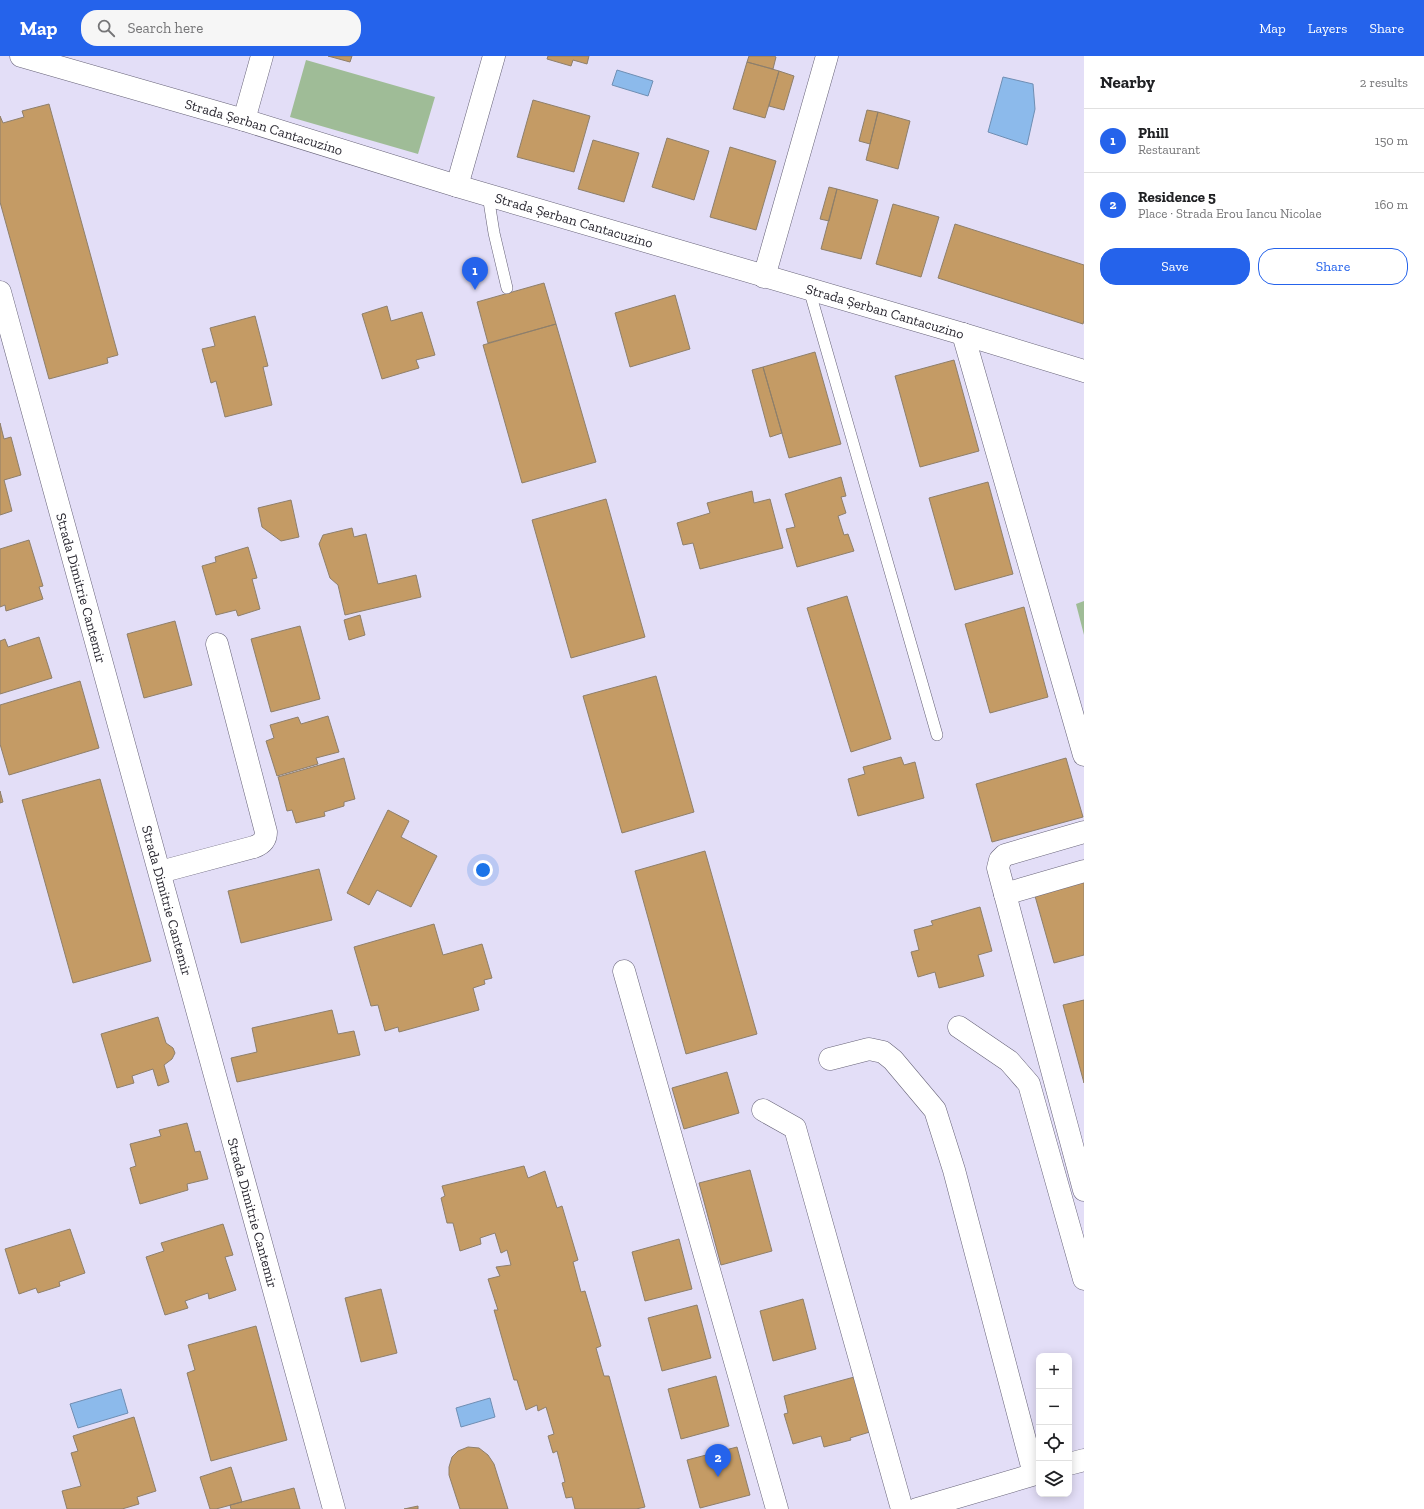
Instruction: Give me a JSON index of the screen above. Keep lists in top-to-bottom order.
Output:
{
  "streets": {
    "street": ["Strada Șerban Cantacuzino", "Strada Dimitrie Cantemir"]
  },
  "page": {
    "header": "Map",
    "search": "Search here",
    "nav": ["Map", "Layers", "Share"],
    "heading": ["Nearby", "2 results"],
    "list": [
      {
        "mark": "1",
        "name": "Phill",
        "note": "Restaurant",
        "value": "150 m"
      },
      {
        "mark": "2",
        "name": "Residence 5",
        "note": "Place · Strada Erou Iancu Nicolae",
        "value": "160 m"
      }
    ],
    "buttons": ["Save", "Share"],
    "pins": ["1", "2"],
    "map_buttons": ["+", "−"]
  }
}
